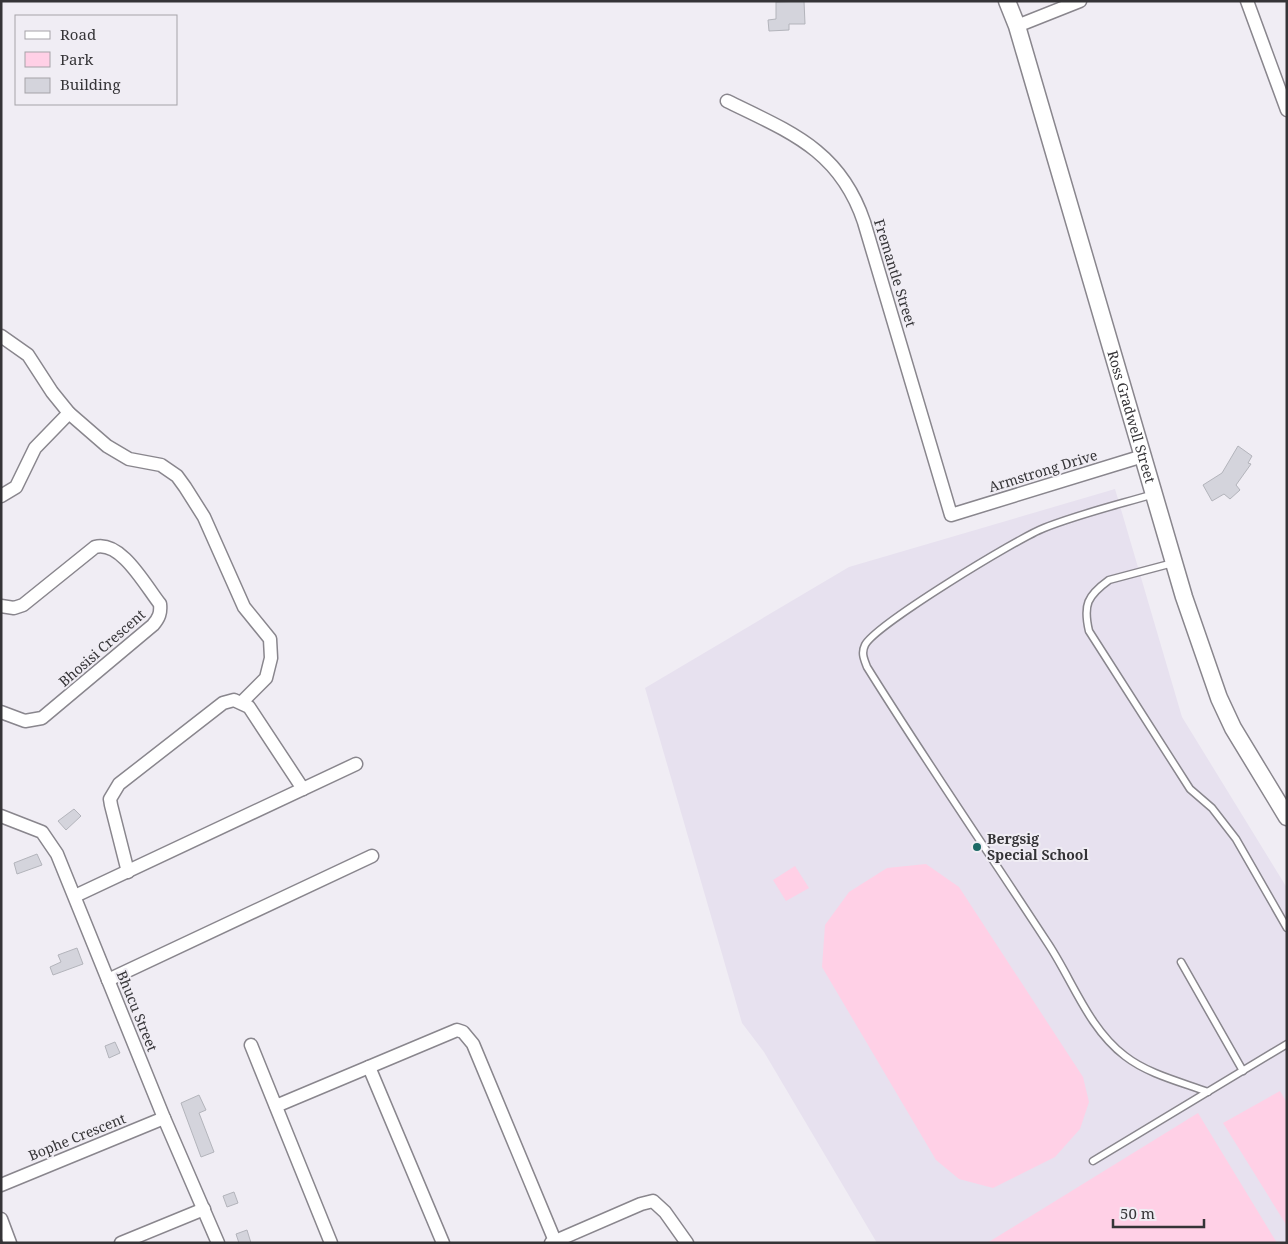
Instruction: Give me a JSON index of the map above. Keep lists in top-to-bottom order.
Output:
{
  "streets": {
    "street": [
      "Fremantle Street",
      "Ross Gradwell Street",
      "Armstrong Drive",
      "Bhosisi Crescent",
      "Bhucu Street",
      "Bophe Crescent"
    ]
  },
  "crossings": [
    ["Fremantle Street", "Armstrong Drive"],
    ["Ross Gradwell Street", "Armstrong Drive"],
    ["Bhucu Street", "Bophe Crescent"]
  ],
  "places": ["Bergsig Special School"],
  "legend": ["Road", "Park", "Building"],
  "scale_bar": "50 m"
}
